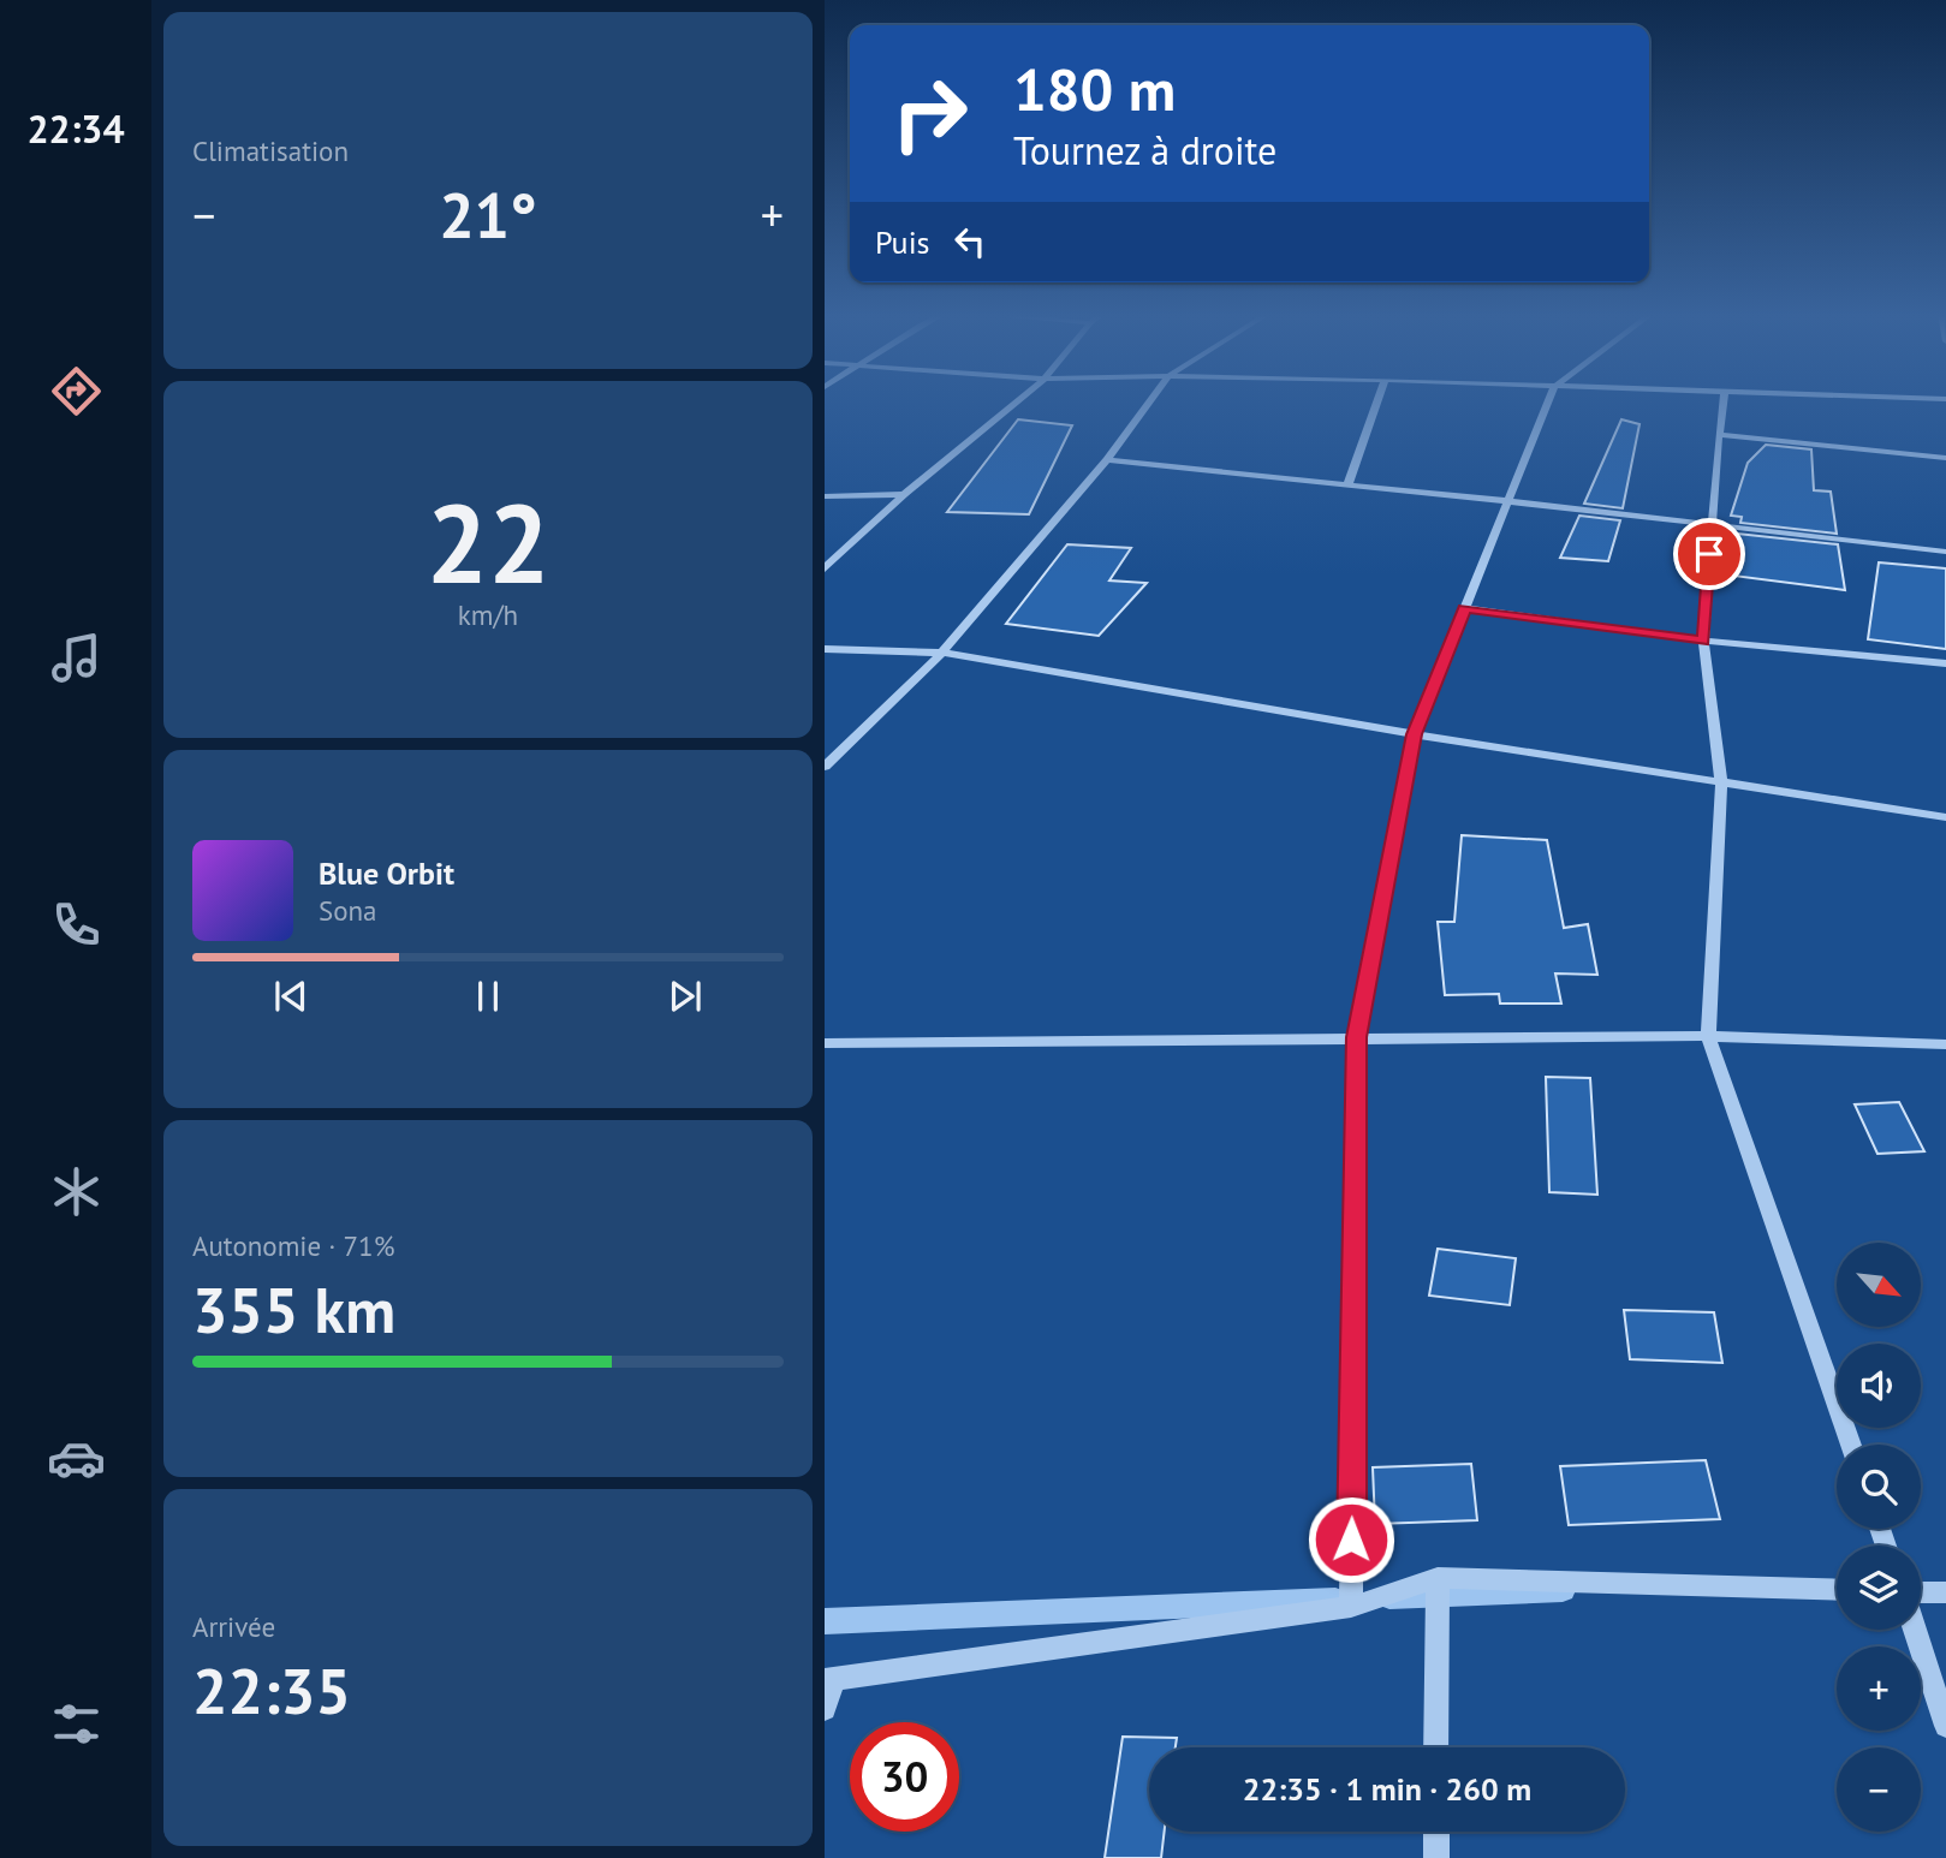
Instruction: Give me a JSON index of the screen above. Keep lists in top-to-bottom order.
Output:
{
  "north": "bottom right",
  "page": {
    "tabs": "22:34",
    "tile": [
      "Climatisation",
      ["22", "km/h"],
      ["Autonomie · 71%", "355 km"],
      ["Arrivée", "22:35"]
    ],
    "turn": ["180 m", "Tournez à droite"],
    "heat": ["−", "21°", "+"],
    "then": "Puis",
    "song": ["Blue Orbit", "Sona"],
    "map_buttons": ["+", "−"],
    "limit": "30",
    "trip": "22:35 · 1 min · 260 m"
  }
}
